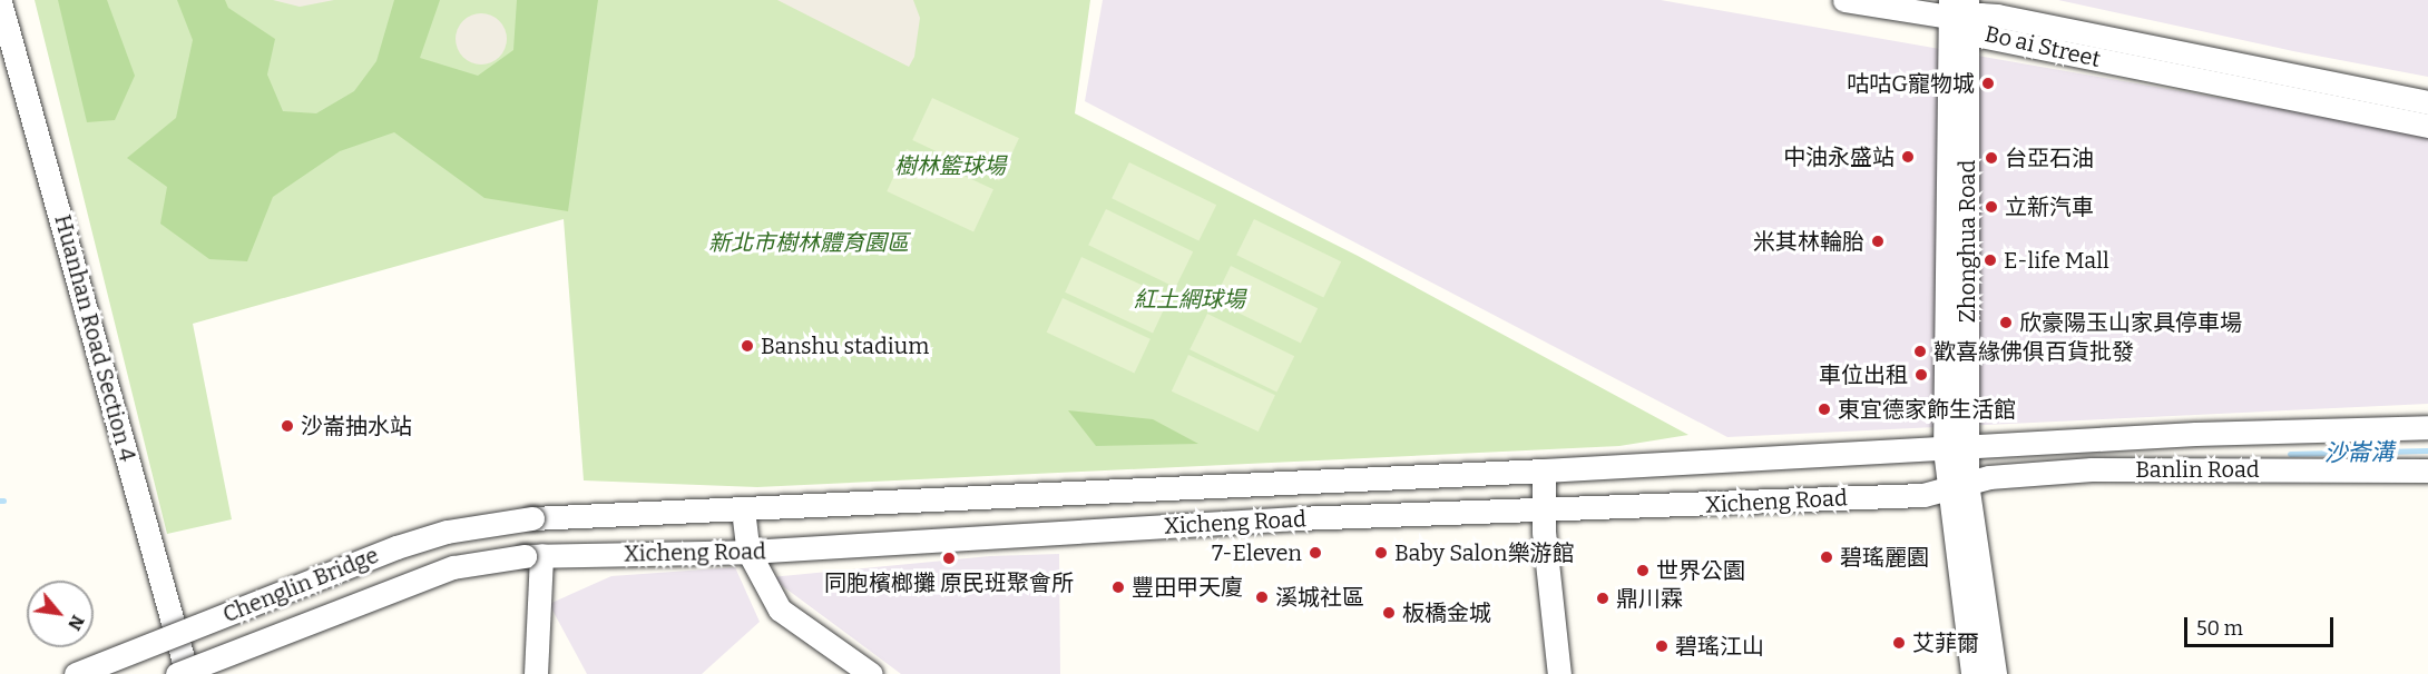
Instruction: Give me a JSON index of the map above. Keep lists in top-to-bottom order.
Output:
{
  "streets": {
    "street": [
      "Bo ai Street",
      "Zhonghua Road",
      "Huanhan Road Section 4",
      "Banlin Road",
      "Xicheng Road",
      "Chenglin Bridge"
    ]
  },
  "crossings": [
    ["Bo ai Street", "Zhonghua Road"],
    ["Zhonghua Road", "Banlin Road"],
    ["Zhonghua Road", "Xicheng Road"],
    ["Banlin Road", "Xicheng Road"],
    ["Xicheng Road", "Chenglin Bridge"]
  ],
  "water": ["沙崙溝"],
  "parks": ["樹林籃球場", "新北市樹林體育園區", "紅土網球場"],
  "places": [
    "咕咕G寵物城",
    "中油永盛站",
    "台亞石油",
    "立新汽車",
    "米其林輪胎",
    "E-life Mall",
    "欣豪陽玉山家具停車場",
    "Banshu stadium",
    "歡喜緣佛俱百貨批發",
    "車位出租",
    "東宜德家飾生活館",
    "沙崙抽水站",
    "7-Eleven",
    "Baby Salon樂游館",
    "碧瑤麗園",
    "同胞檳榔攤 原民班聚會所",
    "世界公園",
    "豐田甲天廈",
    "溪城社區",
    "鼎川霖",
    "板橋金城",
    "艾菲爾",
    "碧瑤江山"
  ],
  "scale_bar": "50 m",
  "north": "bottom right"
}
